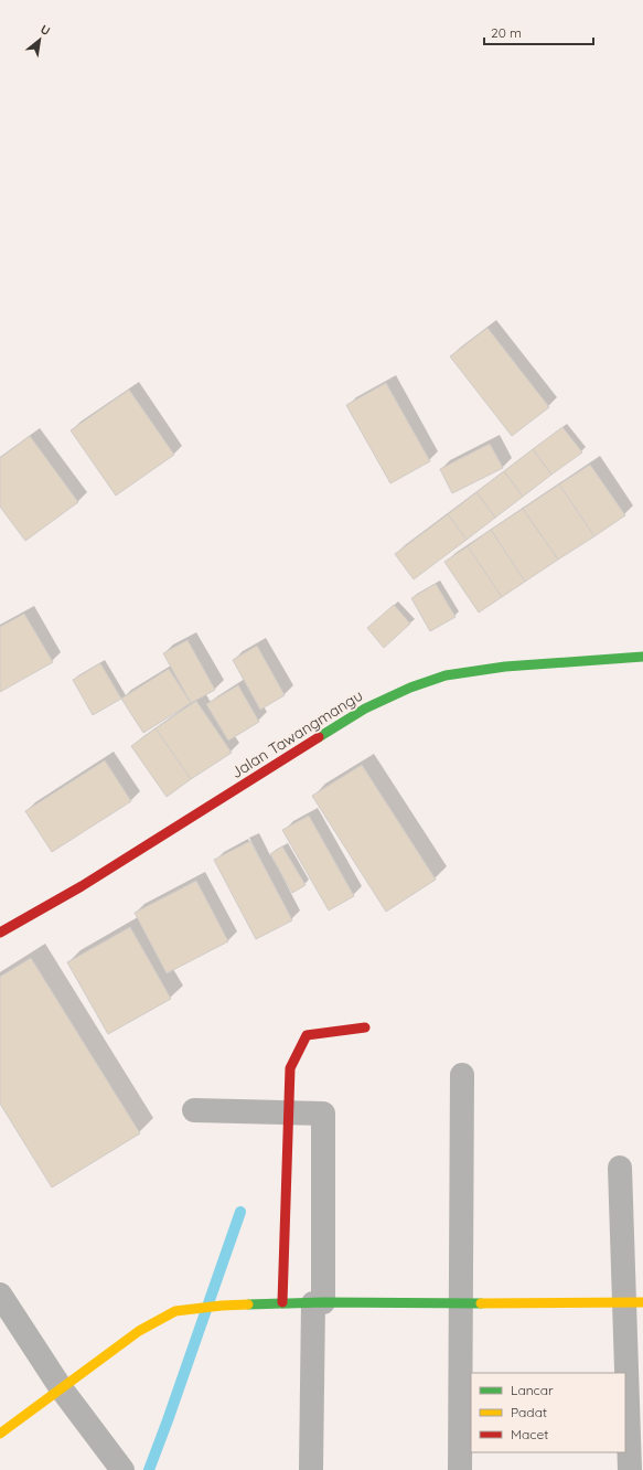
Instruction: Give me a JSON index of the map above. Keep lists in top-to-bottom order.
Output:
{
  "streets": {
    "street": ["Jalan Tawangmangu"]
  },
  "legend": ["Lancar", "Padat", "Macet"],
  "scale_bar": "20 m",
  "north": "top right"
}
